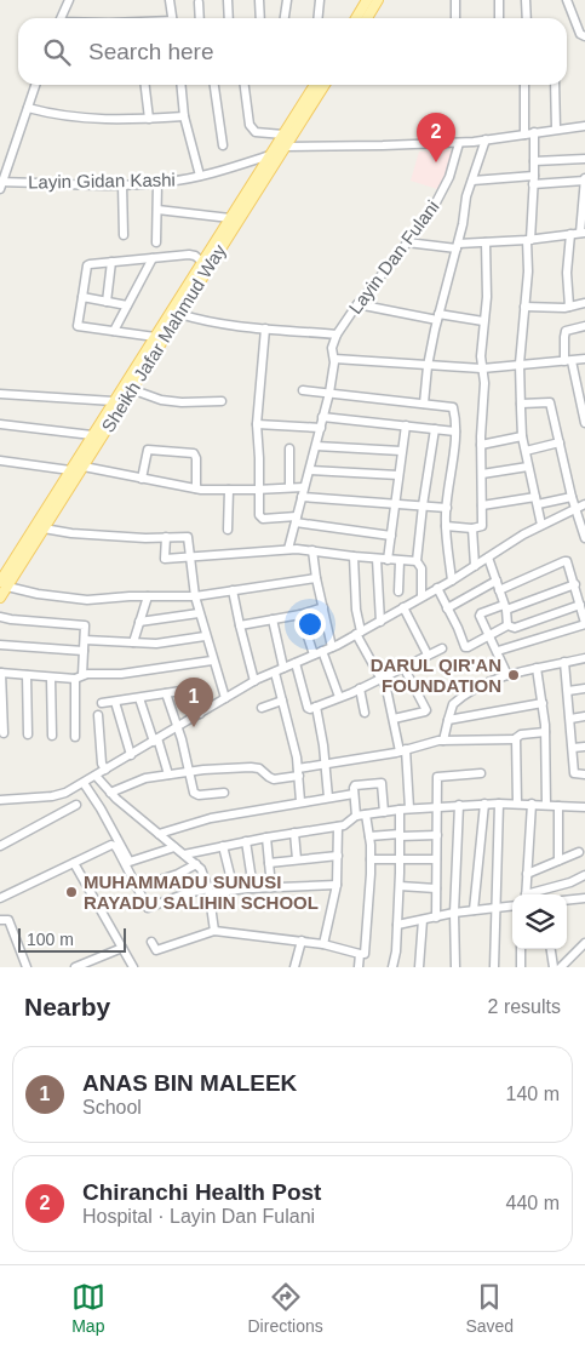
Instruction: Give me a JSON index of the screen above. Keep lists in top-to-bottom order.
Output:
{
  "streets": {
    "main road": ["Sheikh Jafar Mahmud Way"],
    "street": ["Layin Gidan Kashi", "Layin Dan Fulani"]
  },
  "crossings": [
    ["Layin Gidan Kashi", "Sheikh Jafar Mahmud Way"]
  ],
  "places": ["DARUL QIR'AN FOUNDATION", "MUHAMMADU SUNUSI RAYADU SALIHIN SCHOOL"],
  "scale_bar": "100 m",
  "page": {
    "search": "Search here",
    "pins": ["2", "1"],
    "scale": "100 m",
    "heading": ["Nearby", "2 results"],
    "list": [
      {
        "mark": "1",
        "name": "ANAS BIN MALEEK",
        "note": "School",
        "value": "140 m"
      },
      {
        "mark": "2",
        "name": "Chiranchi Health Post",
        "note": "Hospital · Layin Dan Fulani",
        "value": "440 m"
      }
    ],
    "nav": ["Map", "Directions", "Saved"]
  }
}
